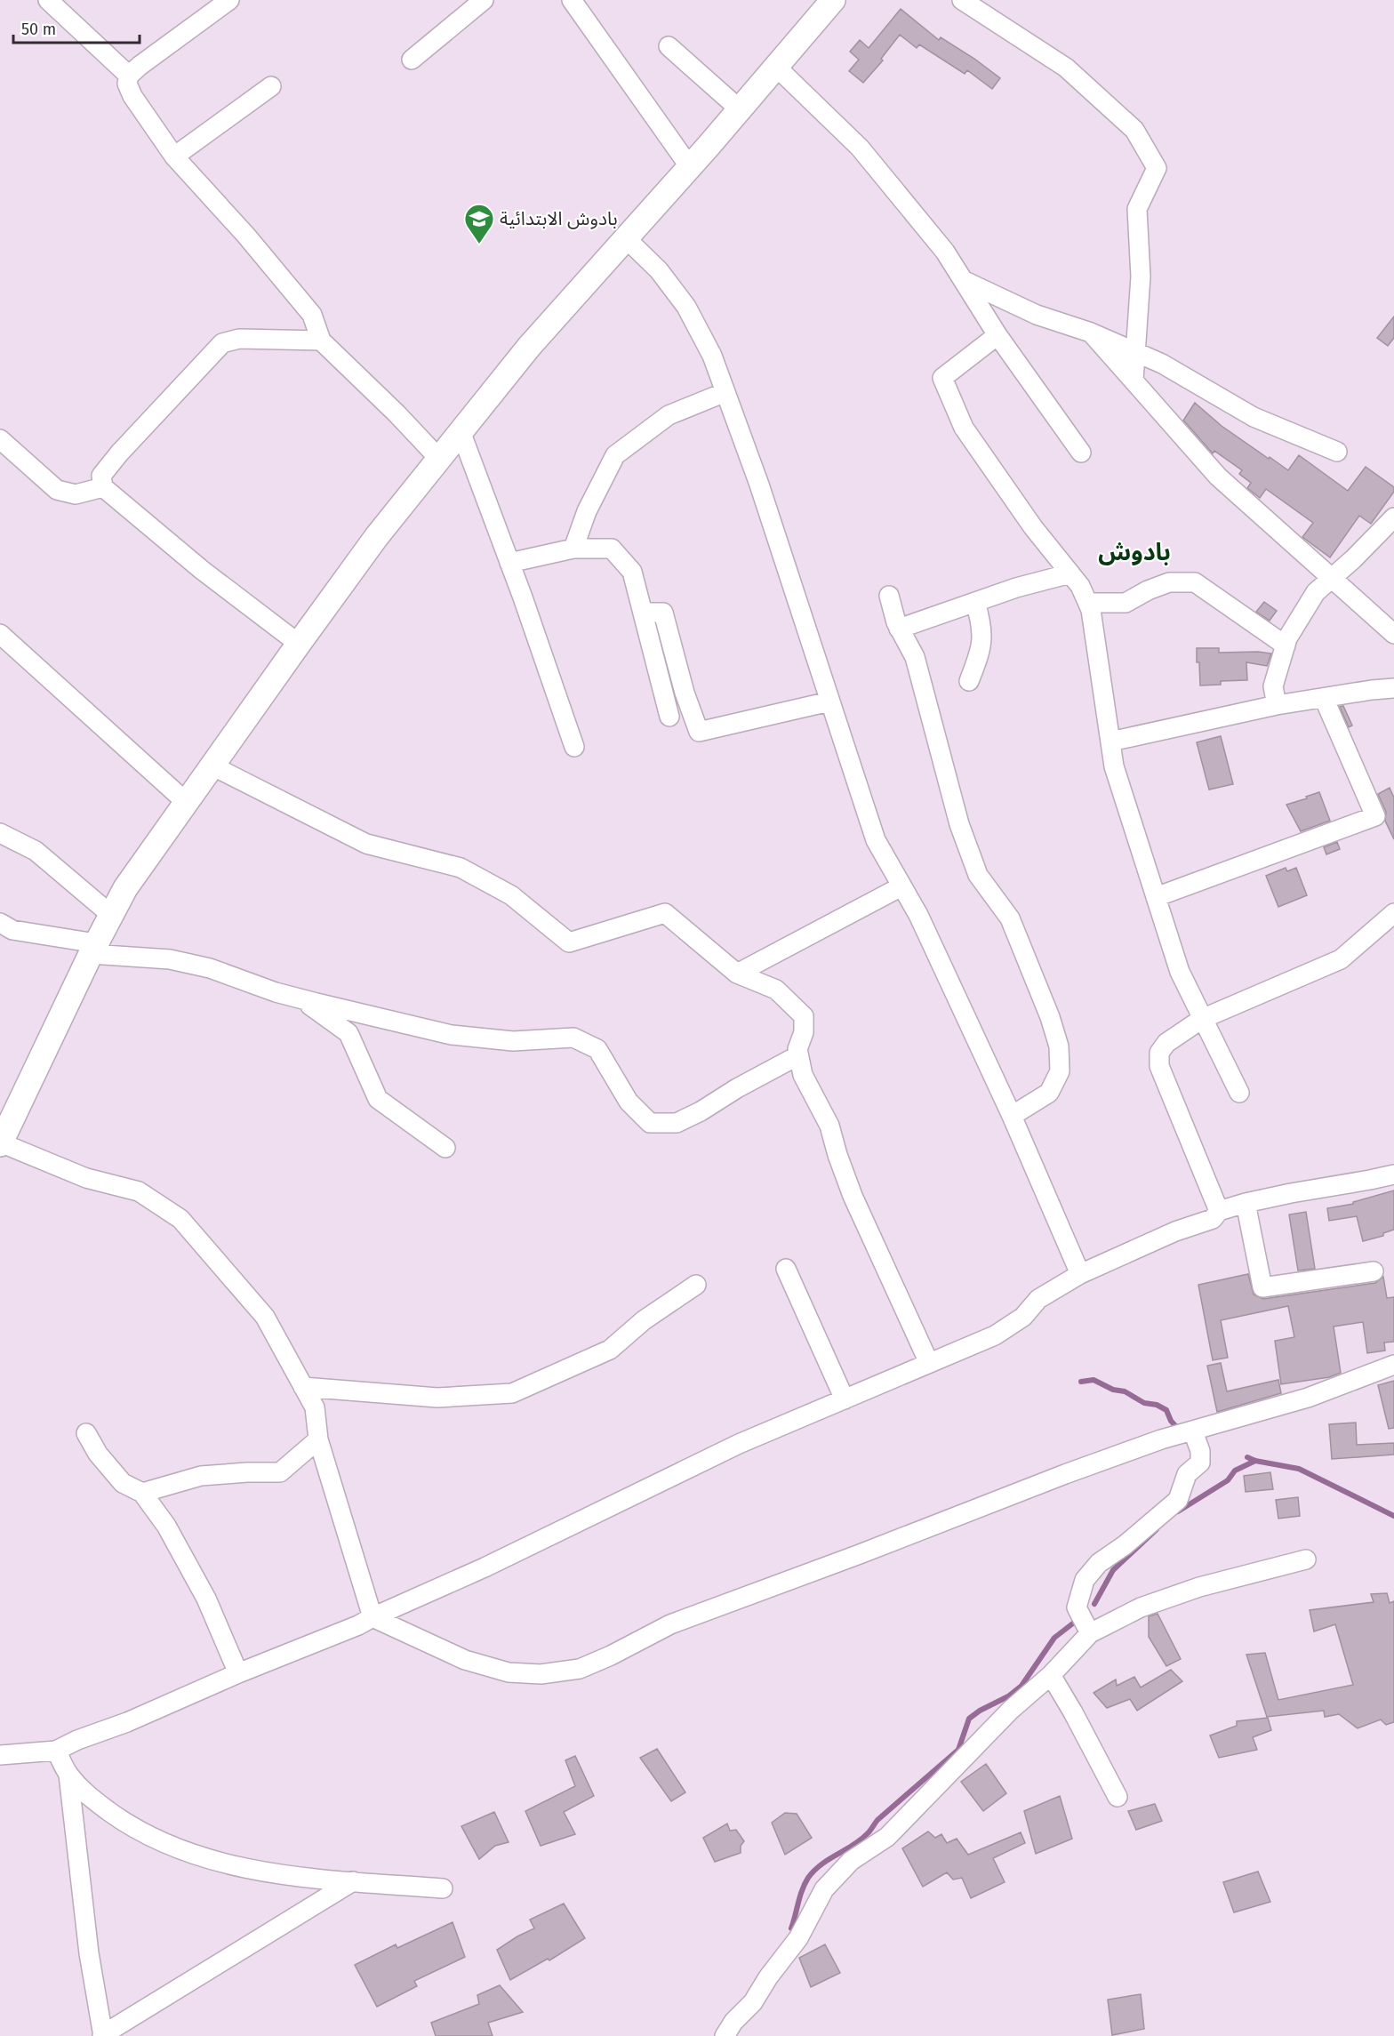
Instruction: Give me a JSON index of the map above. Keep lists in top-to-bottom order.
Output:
{
  "districts": ["بادوش"],
  "places": {
    "school or university": ["بادوش الابتدائية"]
  },
  "scale_bar": "50 m"
}
